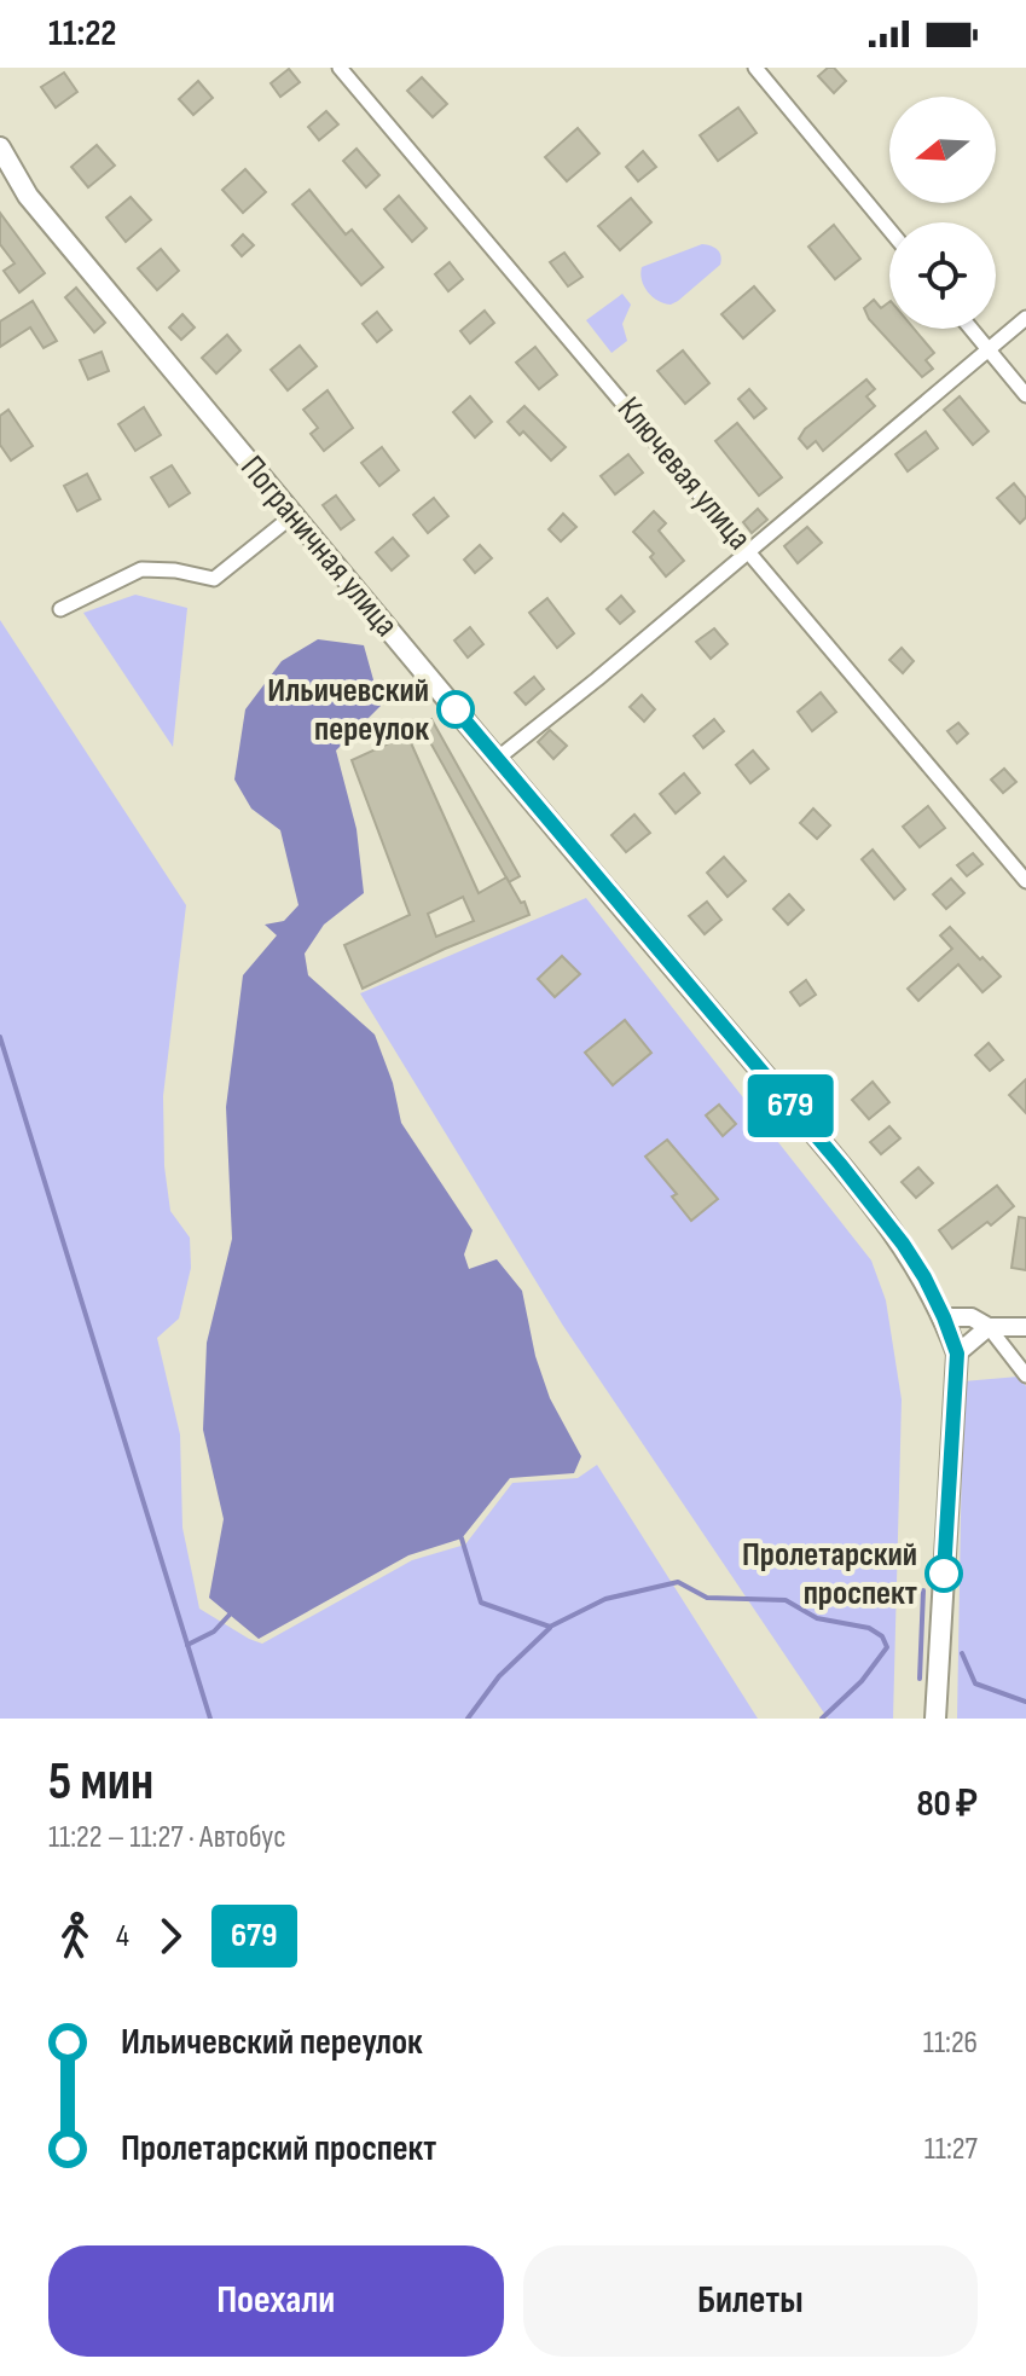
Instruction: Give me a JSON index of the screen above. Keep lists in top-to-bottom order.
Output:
{
  "streets": {
    "main road": ["Пограничная улица"],
    "street": ["Ключевая улица"]
  },
  "places": ["Ильичевский переулок", "Пролетарский проспект"],
  "lines": ["bus line 679"],
  "north": "left",
  "page": {
    "status": "11:22",
    "on_map": "679",
    "heading": ["5 мин", "11:22 – 11:27 · Автобус", "80 ₽"],
    "legs": ["4", "679"],
    "list": [
      {
        "name": "Ильичевский переулок",
        "value": "11:26"
      },
      {
        "name": "Пролетарский проспект",
        "value": "11:27"
      }
    ],
    "buttons": ["Поехали", "Билеты"]
  }
}
